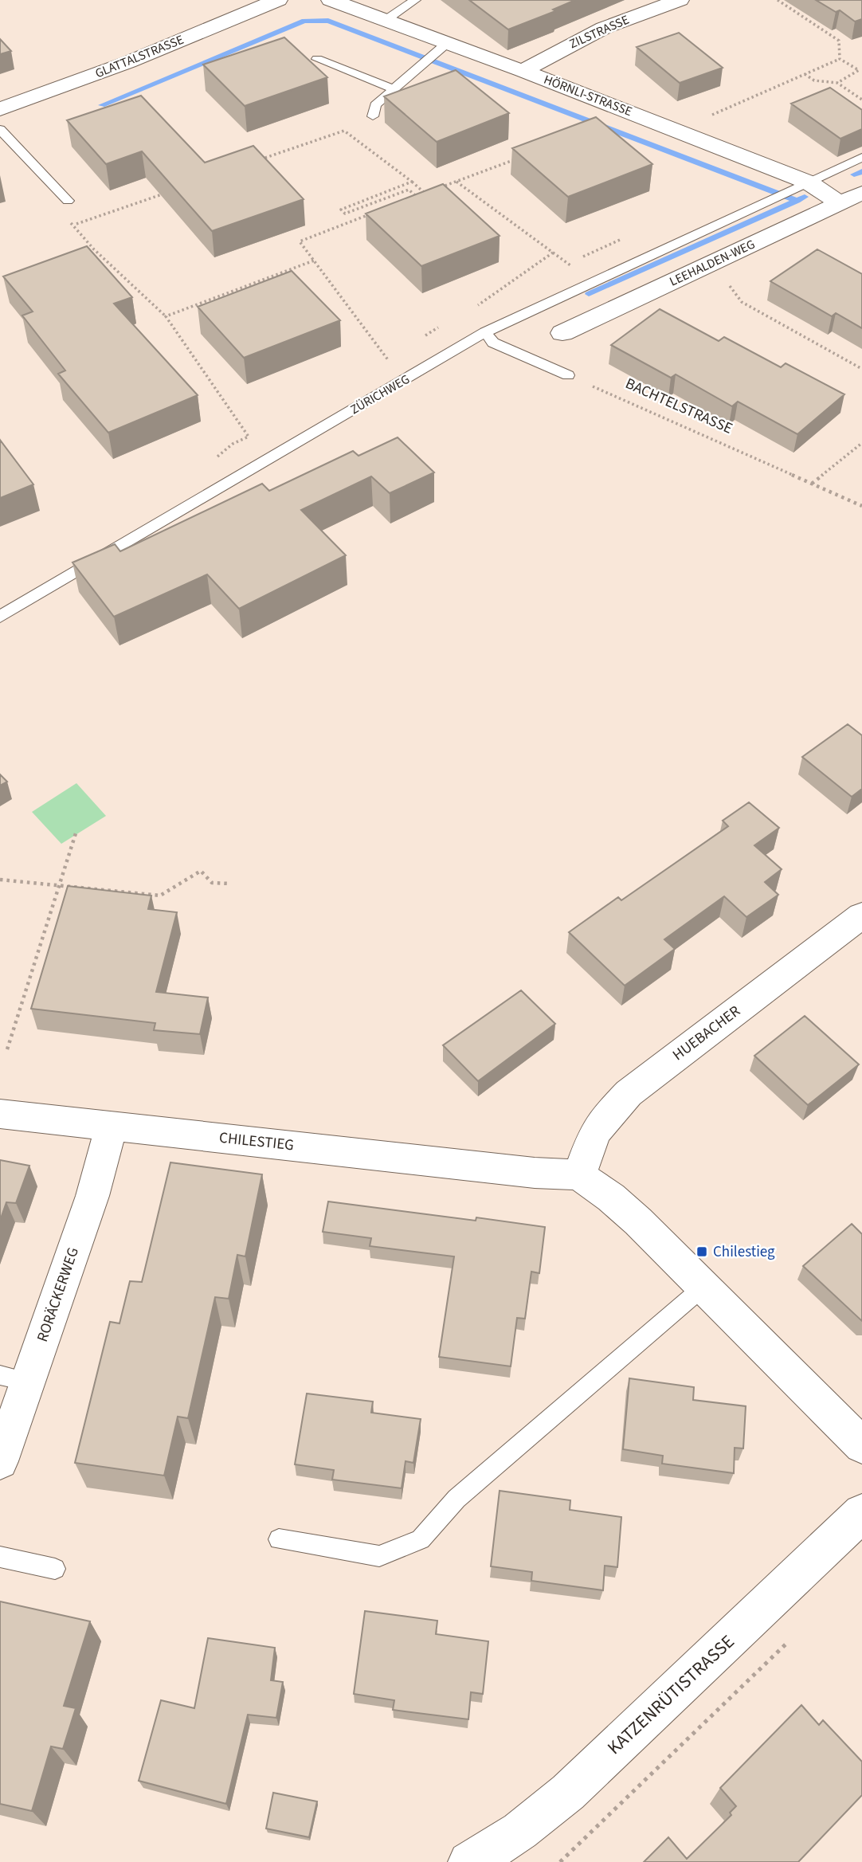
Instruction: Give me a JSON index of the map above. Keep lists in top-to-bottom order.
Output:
{
  "streets": {
    "street": [
      "ZILSTRASSE",
      "GLATTALSTRASSE",
      "HÖRNLI-STRASSE",
      "LEEHALDEN-WEG",
      "HUEBACHER",
      "CHILESTIEG",
      "RORÄCKERWEG",
      "KATZENRÜTISTRASSE"
    ],
    "lane": ["ZÜRICHWEG"],
    "path": ["BACHTELSTRASSE"]
  },
  "crossings": [
    ["ZILSTRASSE", "HÖRNLI-STRASSE"],
    ["HÖRNLI-STRASSE", "LEEHALDEN-WEG"],
    ["HÖRNLI-STRASSE", "ZÜRICHWEG"],
    ["HUEBACHER", "CHILESTIEG"],
    ["CHILESTIEG", "RORÄCKERWEG"]
  ],
  "places": {
    "transit": ["Chilestieg"]
  }
}
